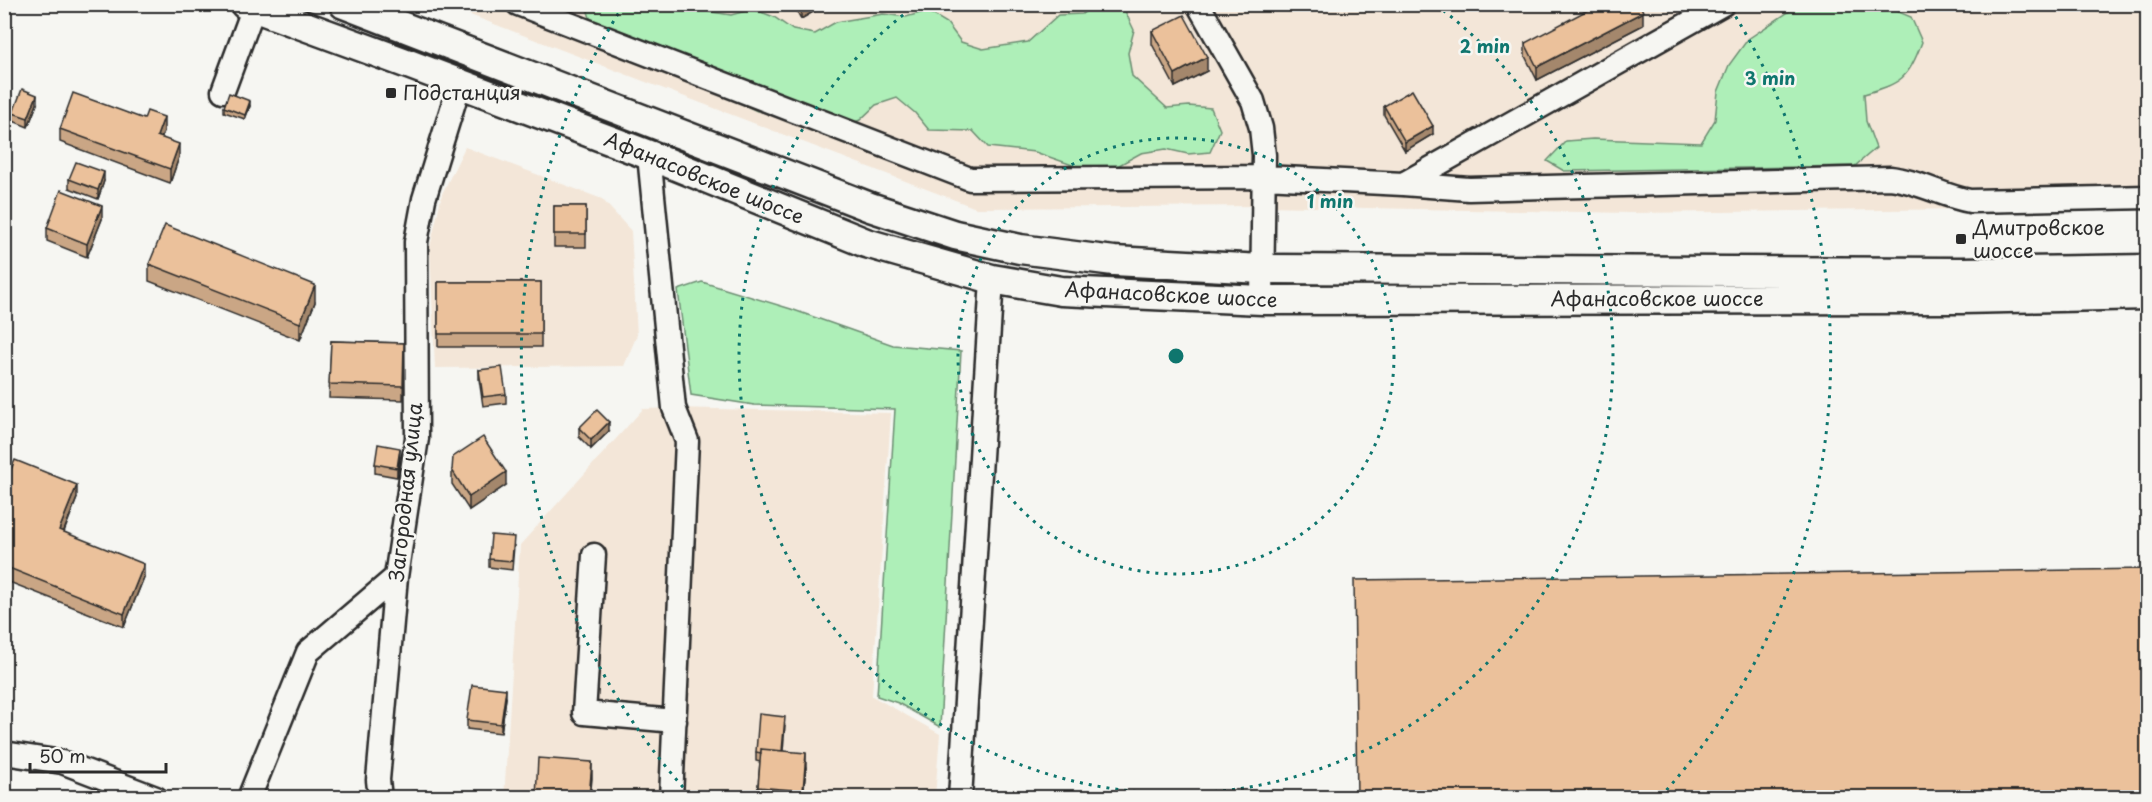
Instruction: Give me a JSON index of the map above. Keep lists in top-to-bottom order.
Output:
{
  "streets": {
    "main road": ["Афанасовское шоссе"],
    "street": ["Загородная улица"]
  },
  "crossings": [
    ["Афанасовское шоссе", "Загородная улица"]
  ],
  "places": {
    "transit": ["Подстанция", "Дмитровское шоссе"]
  },
  "scale_bar": "50 m",
  "rings": ["2 min", "3 min", "1 min"]
}
